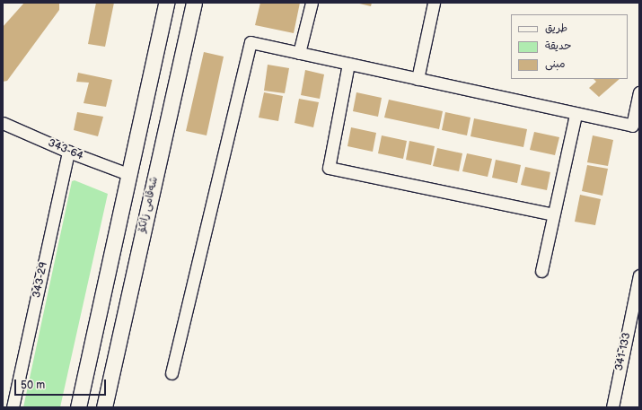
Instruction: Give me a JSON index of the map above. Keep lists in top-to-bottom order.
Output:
{
  "streets": {
    "main road": ["شەقامی زانکۆ"],
    "street": ["343-64", "343-29", "341-133"]
  },
  "crossings": [
    ["343-64", "343-29"]
  ],
  "legend": ["طريق", "حديقة", "مبنى"],
  "scale_bar": "50 m"
}
